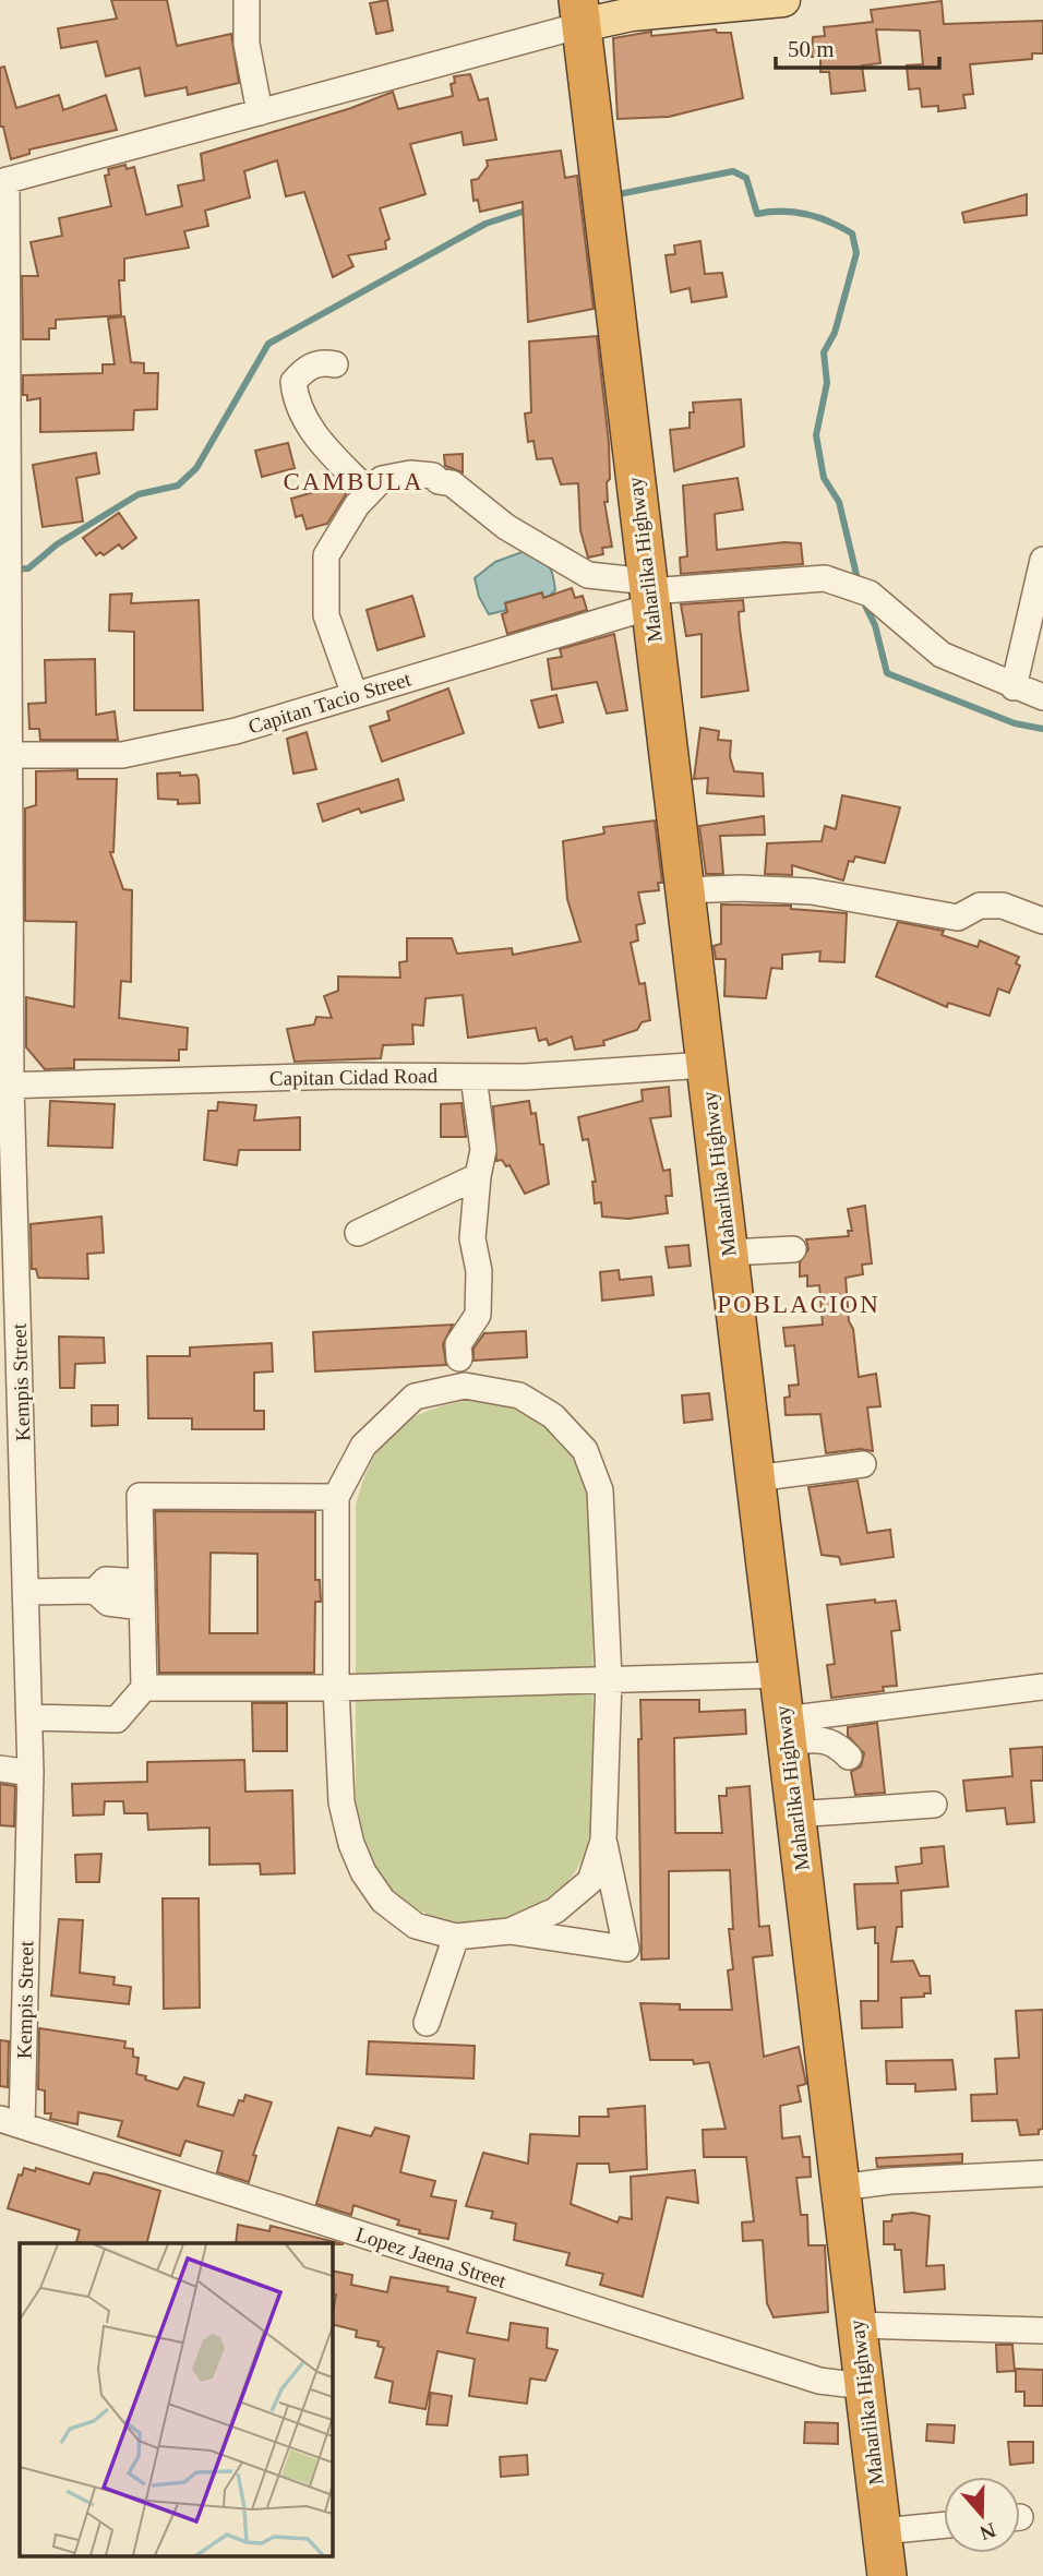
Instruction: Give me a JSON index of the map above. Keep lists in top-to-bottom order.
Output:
{
  "streets": {
    "highway": ["Maharlika Highway"],
    "street": [
      "Capitan Tacio Street",
      "Capitan Cidad Road",
      "Kempis Street",
      "Lopez Jaena Street"
    ]
  },
  "crossings": [
    ["Maharlika Highway", "Capitan Tacio Street"],
    ["Maharlika Highway", "Capitan Cidad Road"],
    ["Maharlika Highway", "Lopez Jaena Street"],
    ["Capitan Tacio Street", "Kempis Street"],
    ["Capitan Cidad Road", "Kempis Street"],
    ["Kempis Street", "Lopez Jaena Street"]
  ],
  "districts": ["CAMBULA", "POBLACION"],
  "scale_bar": "50 m",
  "north": "bottom"
}
